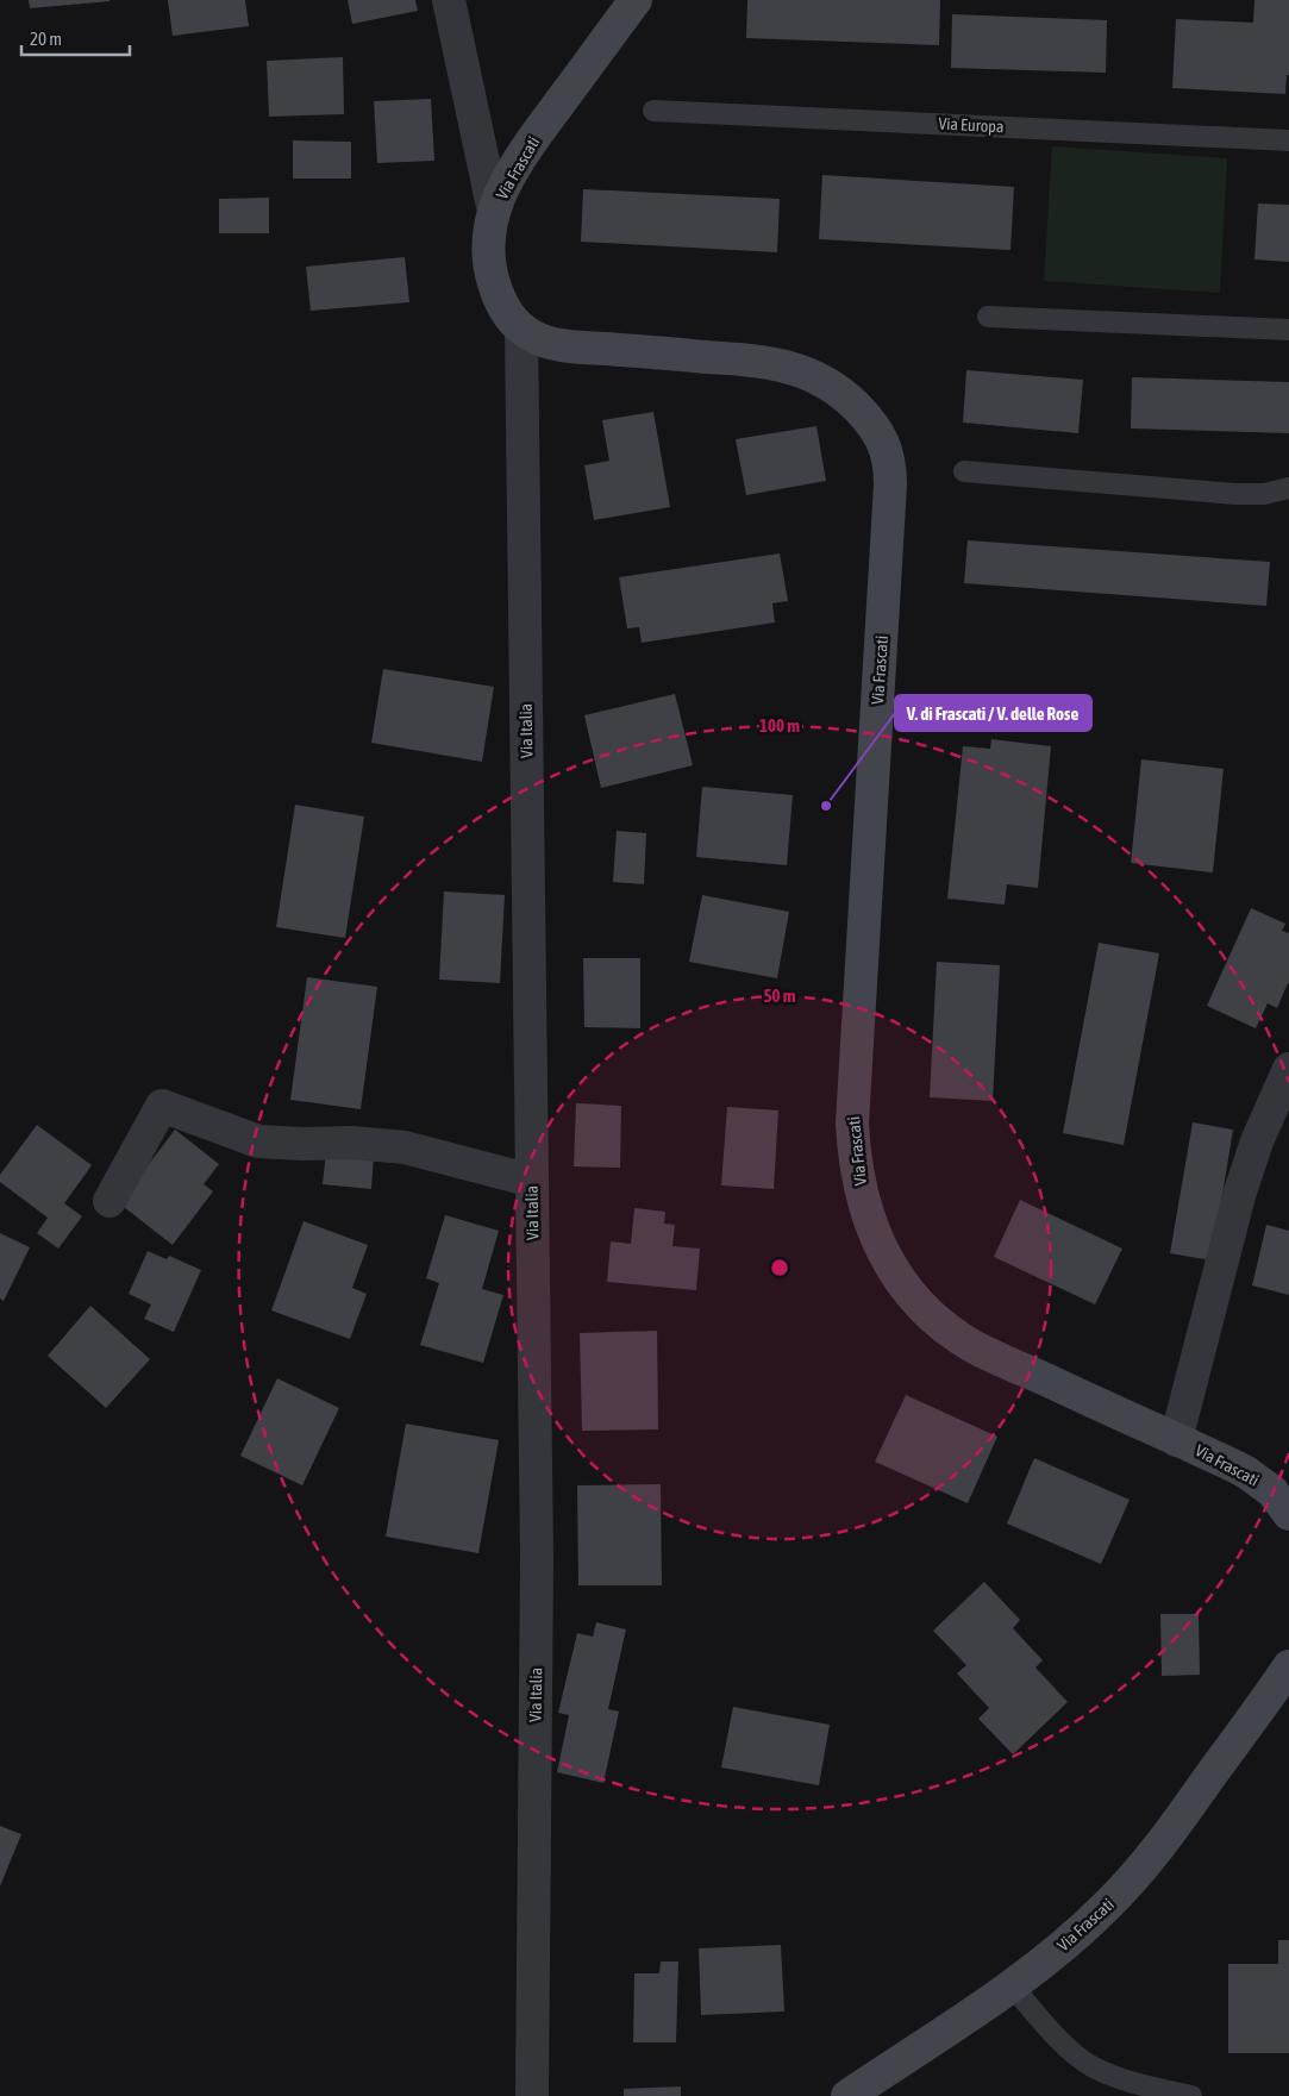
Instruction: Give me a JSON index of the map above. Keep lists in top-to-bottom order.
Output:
{
  "streets": {
    "main road": ["Via Frascati"],
    "street": ["Via Italia"],
    "lane": ["Via Europa"]
  },
  "crossings": [
    ["Via Frascati", "Via Italia"]
  ],
  "places": ["V. di Frascati / V. delle Rose"],
  "scale_bar": "20 m",
  "rings": ["100 m", "50 m"]
}
